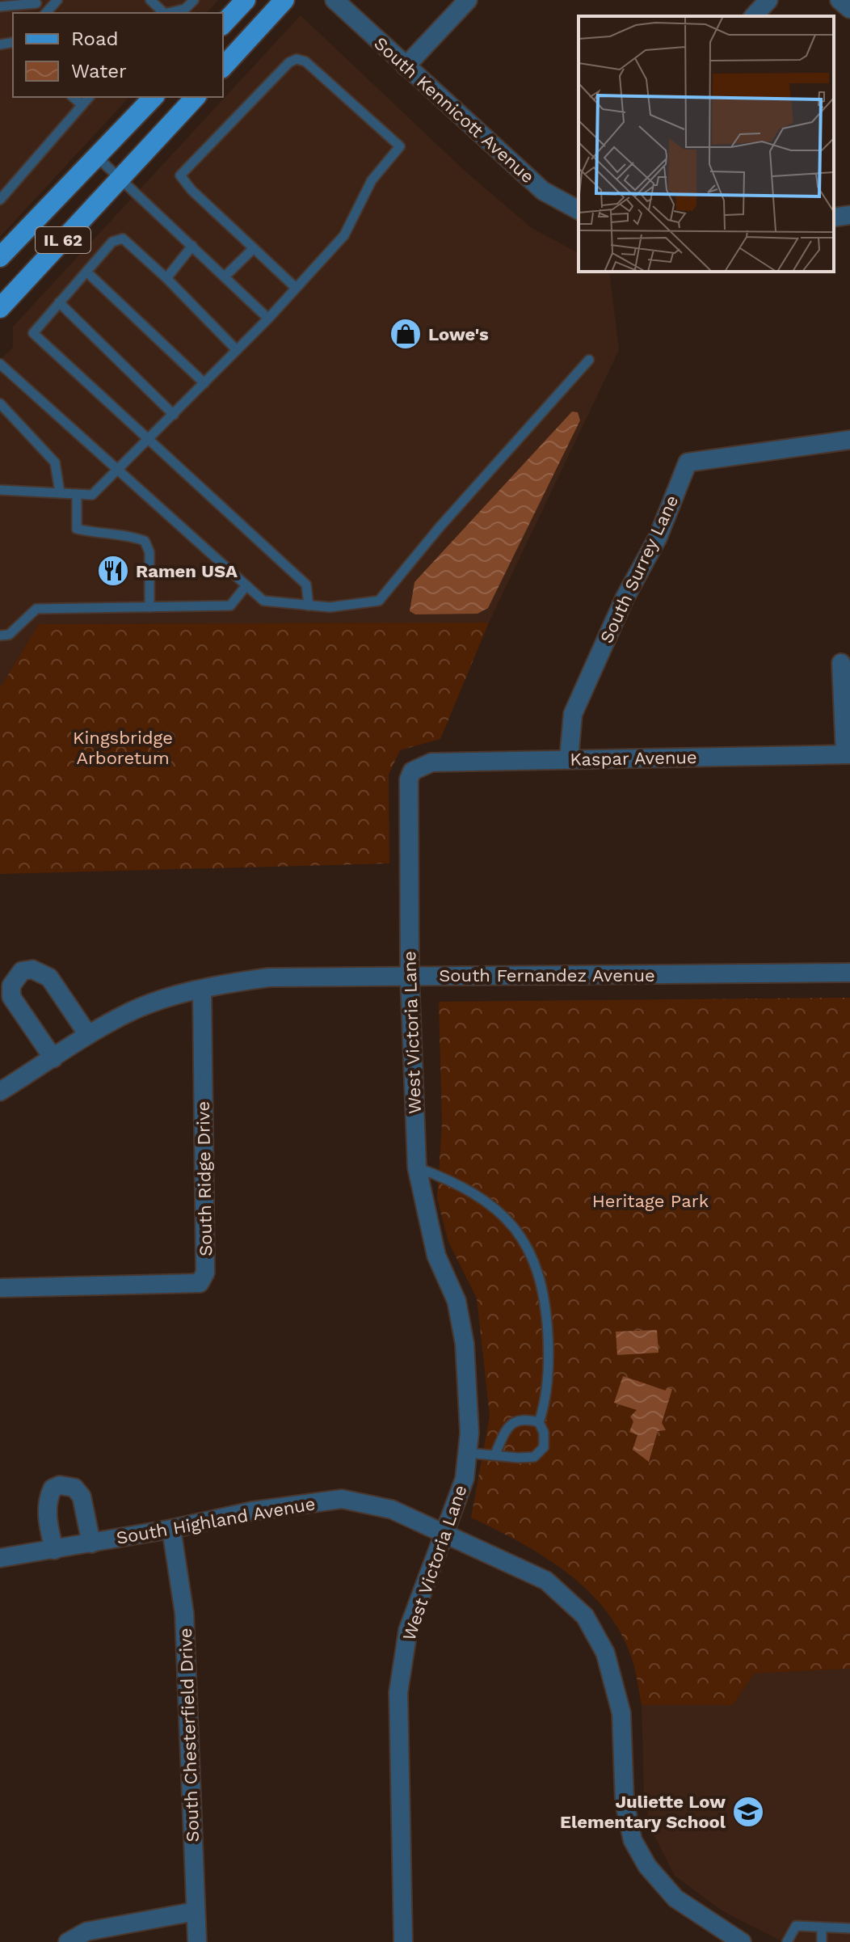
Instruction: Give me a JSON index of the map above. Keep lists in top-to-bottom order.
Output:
{
  "streets": {
    "main road": ["IL 62"],
    "street": [
      "South Kennicott Avenue",
      "South Surrey Lane",
      "Kaspar Avenue",
      "South Fernandez Avenue",
      "West Victoria Lane",
      "South Ridge Drive",
      "South Highland Avenue",
      "South Chesterfield Drive"
    ]
  },
  "crossings": [
    ["South Surrey Lane", "Kaspar Avenue"],
    ["Kaspar Avenue", "West Victoria Lane"],
    ["South Fernandez Avenue", "West Victoria Lane"],
    ["South Fernandez Avenue", "South Ridge Drive"],
    ["West Victoria Lane", "South Highland Avenue"],
    ["South Highland Avenue", "South Chesterfield Drive"]
  ],
  "parks": ["Kingsbridge Arboretum", "Heritage Park"],
  "places": {
    "shop": ["Lowe's"],
    "restaurant": ["Ramen USA"],
    "school or university": ["Juliette Low Elementary School"]
  },
  "legend": ["Road", "Water"]
}
